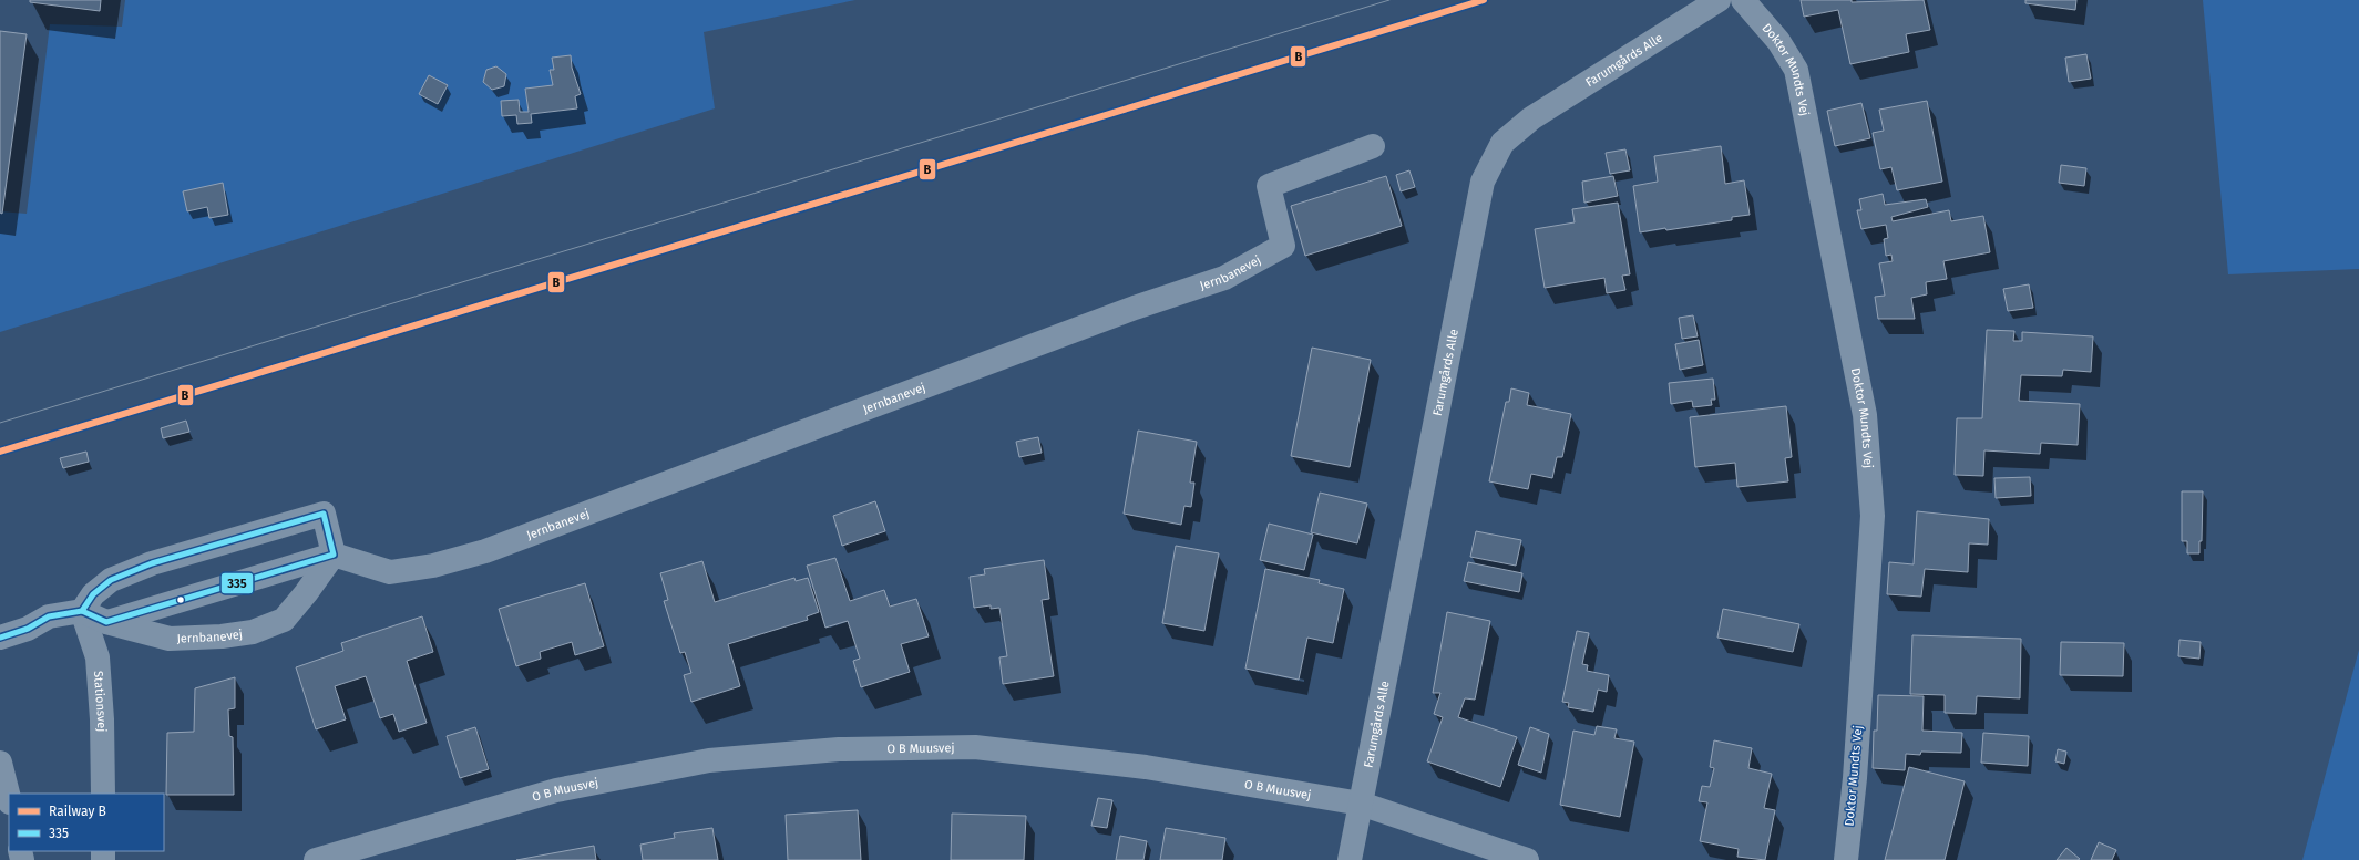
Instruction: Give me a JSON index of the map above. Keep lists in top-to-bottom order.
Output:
{
  "streets": {
    "street": [
      "Farumgårds Alle",
      "Doktor Mundts Vej",
      "Jernbanevej",
      "Stationsvej",
      "O B Muusvej"
    ]
  },
  "crossings": [
    ["Farumgårds Alle", "O B Muusvej"],
    ["Jernbanevej", "Stationsvej"]
  ],
  "lines": ["rail line B", "transit line 335"],
  "legend": ["Railway B", "335"]
}
